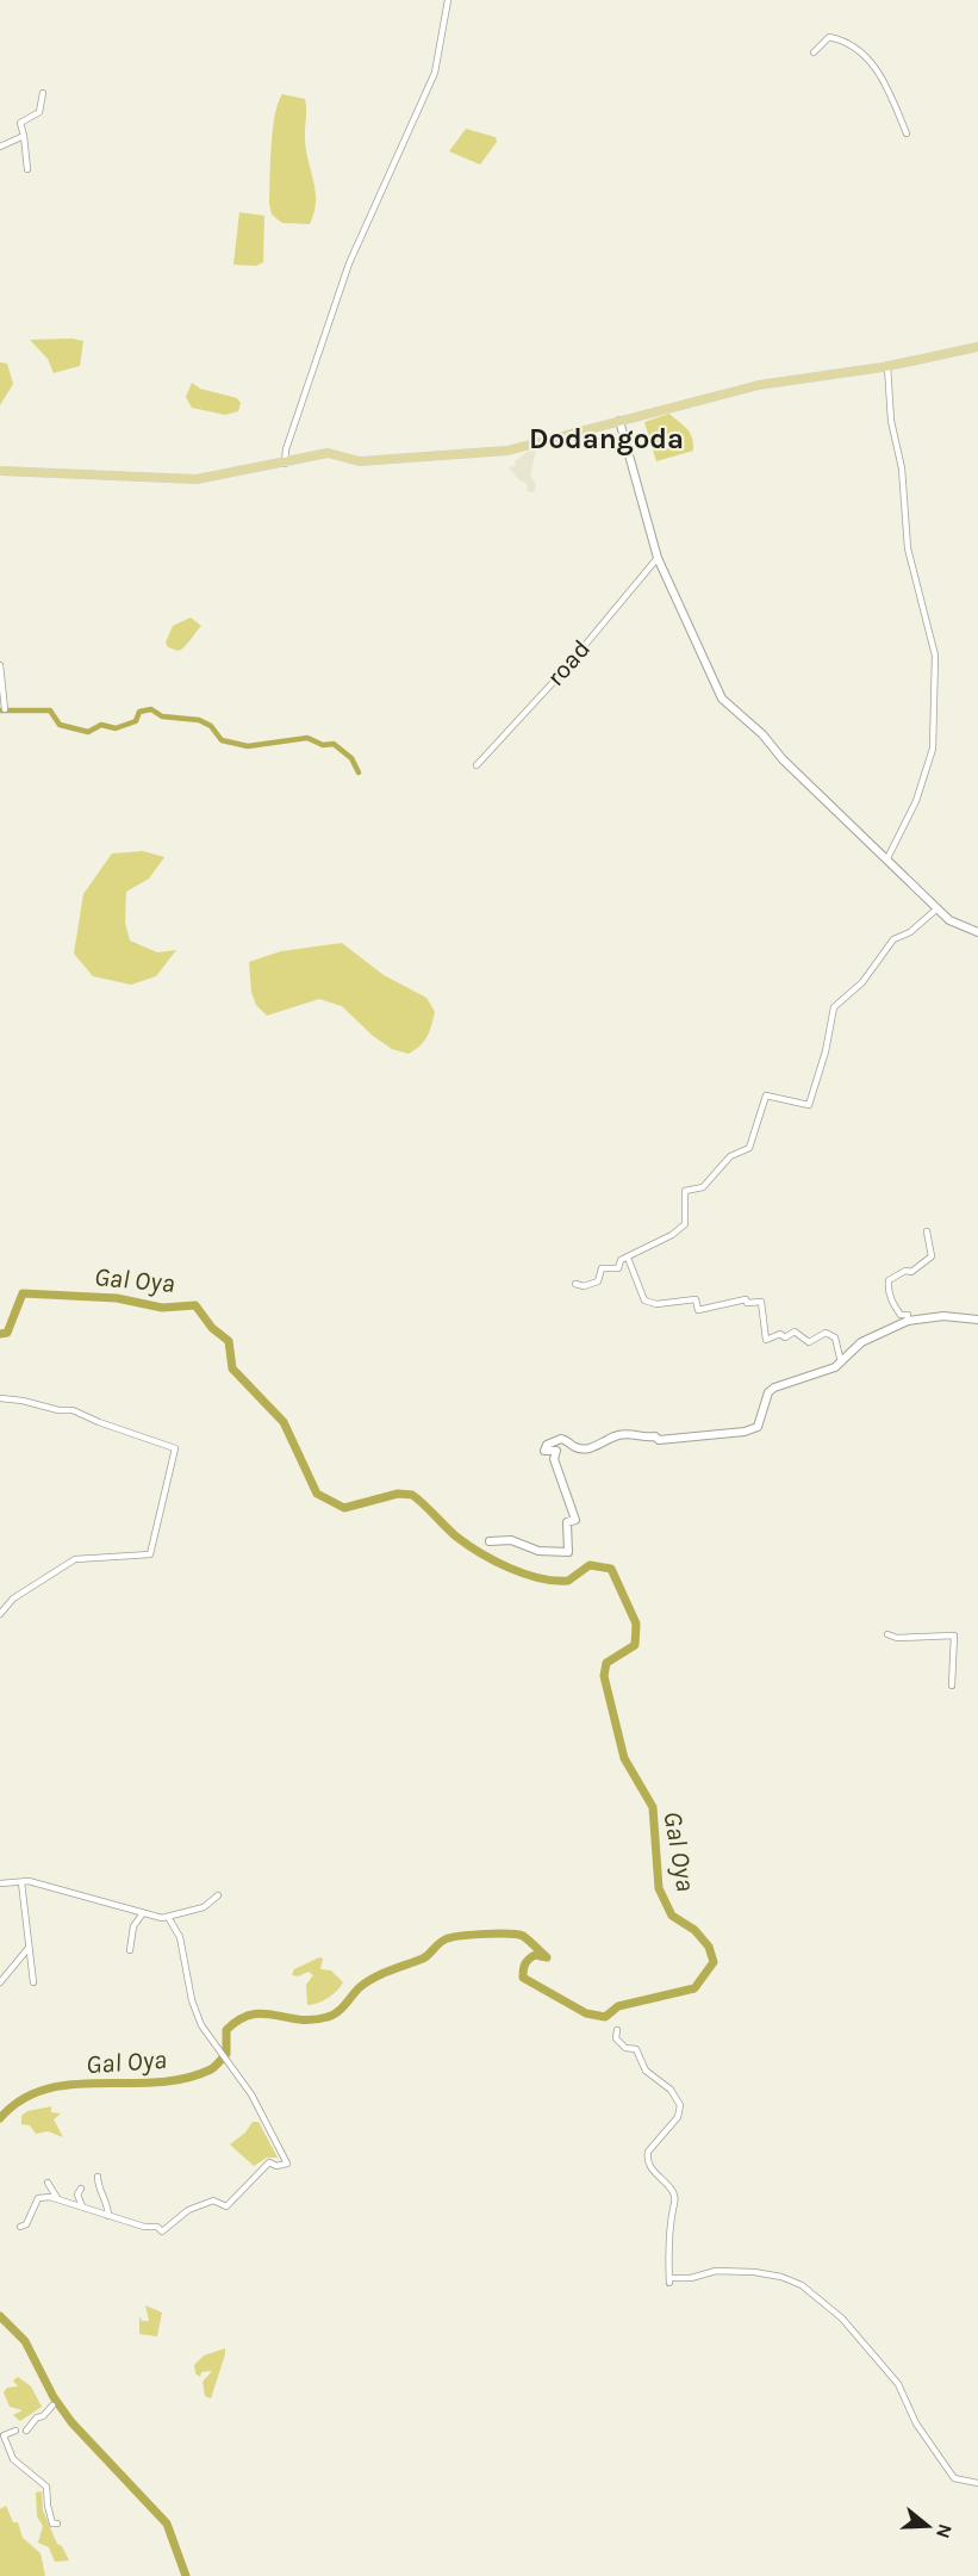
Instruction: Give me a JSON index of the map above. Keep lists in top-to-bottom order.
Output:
{
  "streets": {
    "street": ["road"]
  },
  "districts": ["Dodangoda"],
  "water": ["Gal Oya"],
  "north": "right"
}
